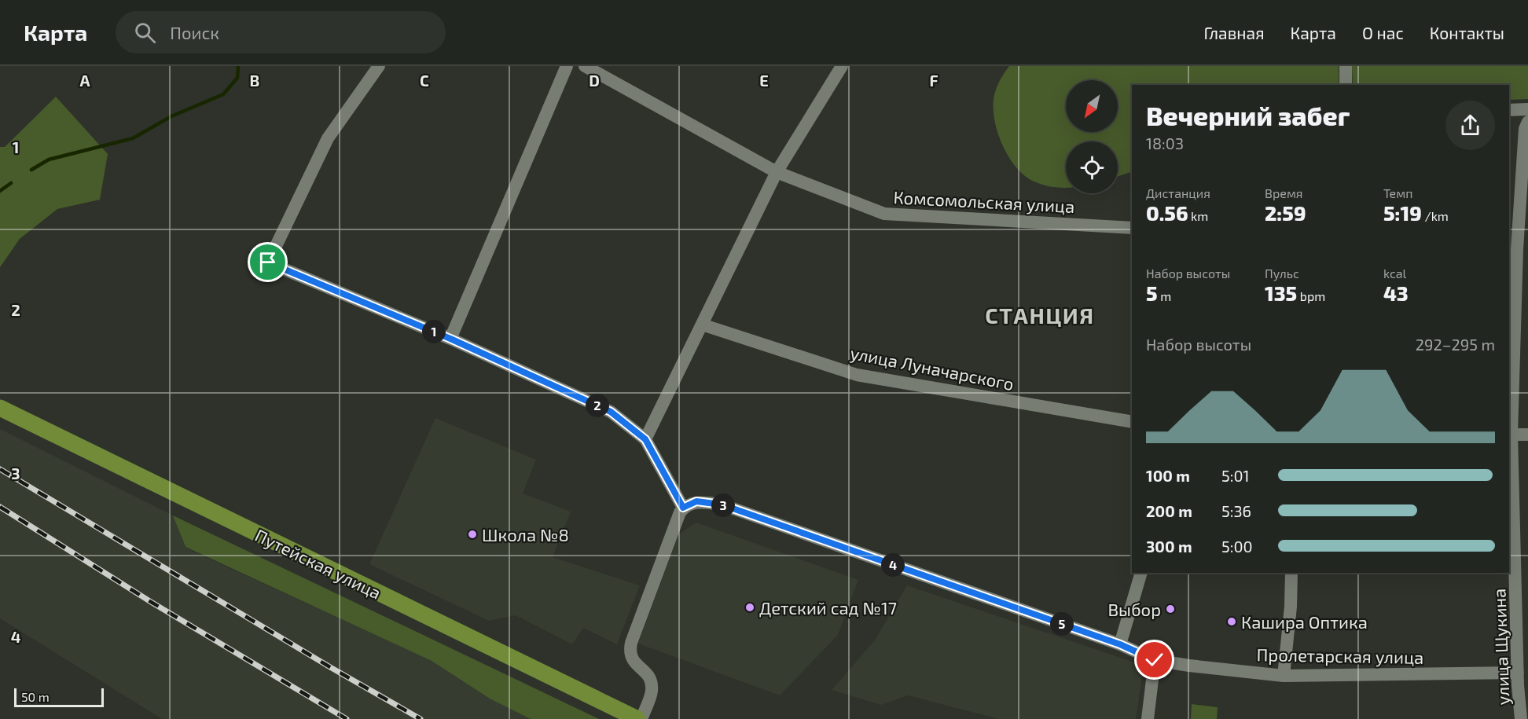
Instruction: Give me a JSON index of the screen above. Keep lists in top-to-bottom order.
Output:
{
  "streets": {
    "main road": ["Путейская улица"],
    "street": [
      "Комсомольская улица",
      "улица Луначарского",
      "улица Щукина",
      "Пролетарская улица"
    ]
  },
  "crossings": [
    ["улица Щукина", "Пролетарская улица"]
  ],
  "districts": ["СТАНЦИЯ"],
  "places": [
    "Школа №8",
    "Детский сад №17",
    "Выбор",
    "Кашира Оптика"
  ],
  "scale_bar": "50 m",
  "north": "bottom left",
  "page": {
    "header": "Карта",
    "search": "Поиск",
    "nav": [
      "Главная",
      "Карта",
      "О нас",
      "Контакты"
    ],
    "heading": ["Вечерний забег", "18:03"],
    "stats": [
      ["Дистанция", "0.56 km"],
      ["Время", "2:59"],
      ["Темп", "5:19 /km"],
      ["Набор высоты", "5 m"],
      ["Пульс", "135 bpm"],
      ["kcal", "43"]
    ],
    "pins": [
      "1",
      "2",
      "3",
      "4",
      "5"
    ],
    "chart": ["Набор высоты", "292–295 m"],
    "list": [
      {
        "name": "100 m",
        "note": "5:01"
      },
      {
        "name": "200 m",
        "note": "5:36"
      },
      {
        "name": "300 m",
        "note": "5:00"
      }
    ],
    "scale": "50 m"
  },
  "grid": {
    "columns": [
      "A",
      "B",
      "C",
      "D",
      "E",
      "F"
    ],
    "rows": [
      "1",
      "2",
      "3",
      "4"
    ]
  }
}
